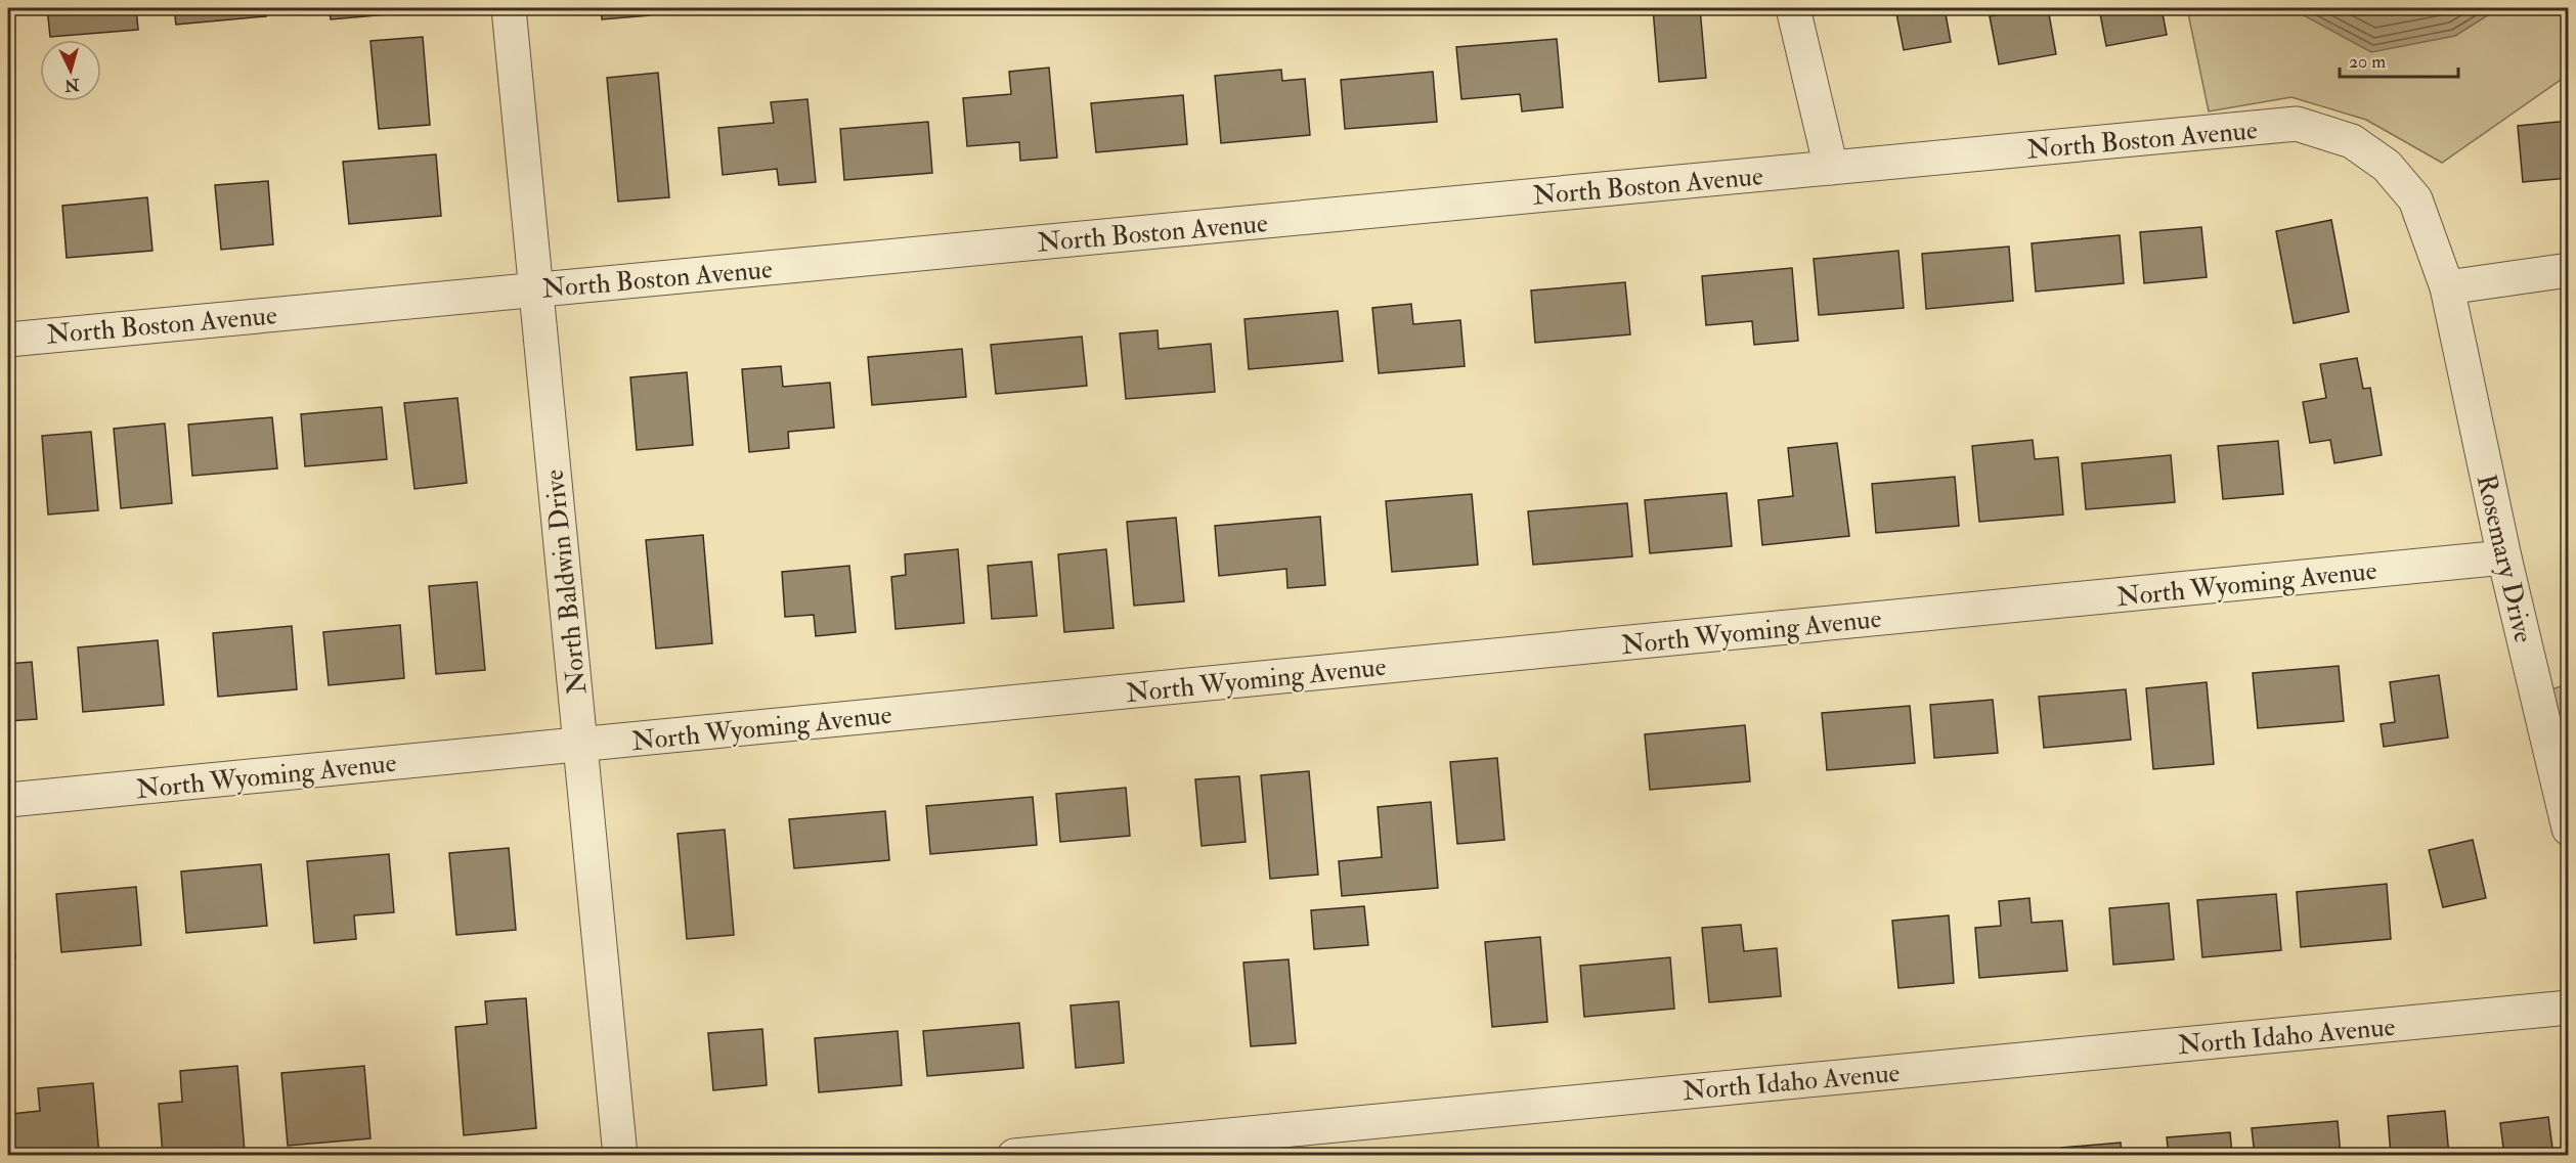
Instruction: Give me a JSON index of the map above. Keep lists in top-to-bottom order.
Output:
{
  "streets": {
    "street": [
      "North Boston Avenue",
      "Rosemary Drive",
      "North Baldwin Drive",
      "North Wyoming Avenue",
      "North Idaho Avenue"
    ]
  },
  "crossings": [
    ["North Boston Avenue", "Rosemary Drive"],
    ["North Boston Avenue", "North Baldwin Drive"],
    ["Rosemary Drive", "North Wyoming Avenue"],
    ["North Baldwin Drive", "North Wyoming Avenue"]
  ],
  "scale_bar": "20 m",
  "north": "bottom"
}
